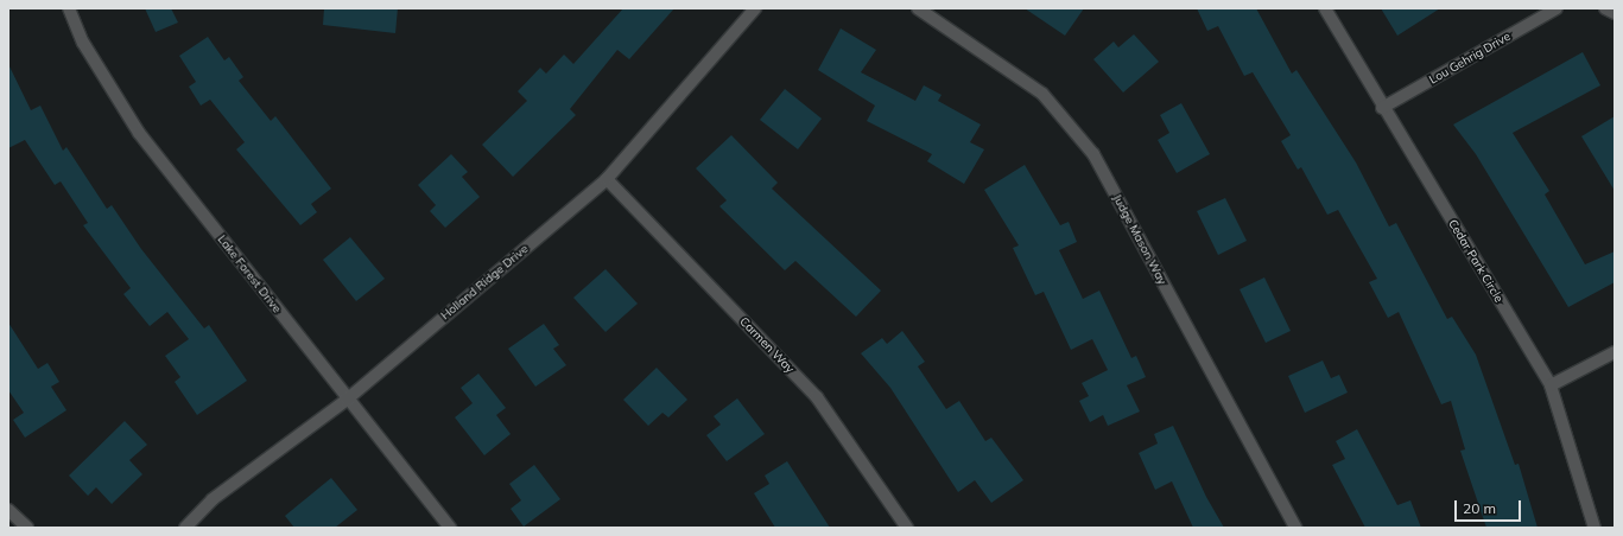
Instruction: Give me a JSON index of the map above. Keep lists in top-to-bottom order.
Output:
{
  "streets": {
    "street": [
      "Lou Gehrig Drive",
      "Judge Mason Way",
      "Cedar Park Circle",
      "Lake Forest Drive",
      "Holland Ridge Drive",
      "Carmen Way"
    ]
  },
  "crossings": [
    ["Lou Gehrig Drive", "Cedar Park Circle"],
    ["Lake Forest Drive", "Holland Ridge Drive"],
    ["Holland Ridge Drive", "Carmen Way"]
  ],
  "scale_bar": "20 m"
}
